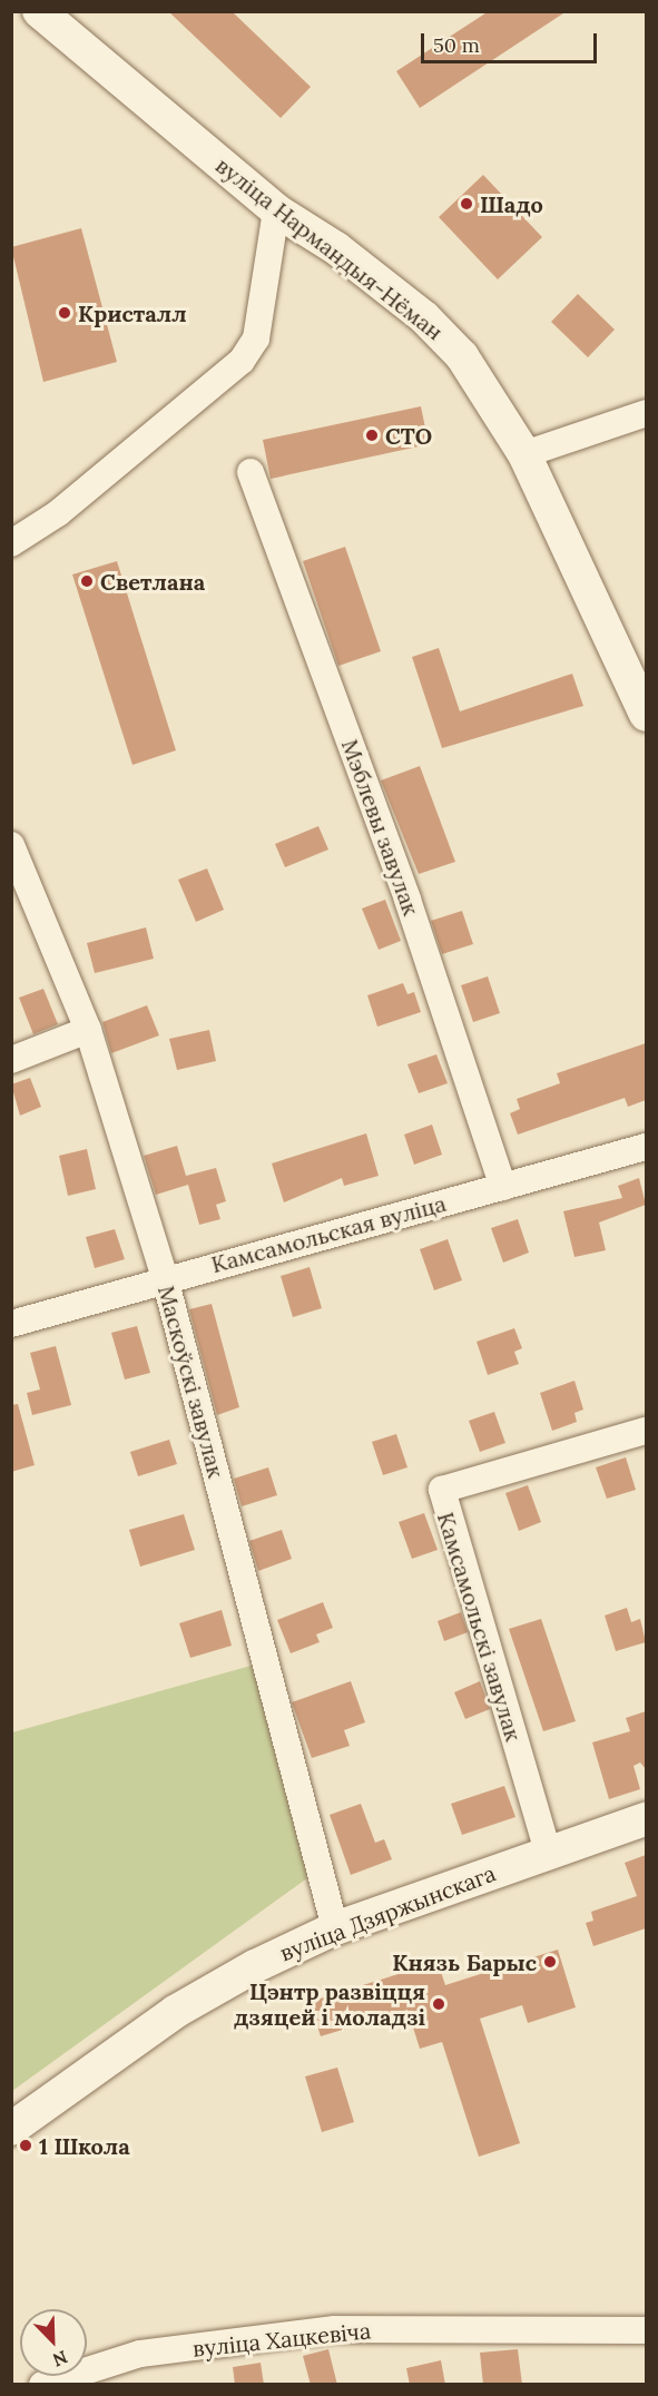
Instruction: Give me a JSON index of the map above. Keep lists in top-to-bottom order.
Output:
{
  "streets": {
    "street": [
      "вуліца Нармандыя-Нёман",
      "Мэблевы завулак",
      "Камсамольская вуліца",
      "Маскоўскі завулак",
      "Камсамольскі завулак",
      "вуліца Дзяржынскага",
      "вуліца Хацкевіча"
    ]
  },
  "crossings": [
    ["Мэблевы завулак", "Камсамольская вуліца"],
    ["Камсамольская вуліца", "Маскоўскі завулак"],
    ["Маскоўскі завулак", "вуліца Дзяржынскага"],
    ["Камсамольскі завулак", "вуліца Дзяржынскага"]
  ],
  "places": [
    "Шадо",
    "Кристалл",
    "СТО",
    "Светлана",
    "Князь Барыс",
    "Цэнтр развіцця дзяцей і моладзі",
    "1 Школа"
  ],
  "scale_bar": "50 m",
  "north": "bottom right"
}
